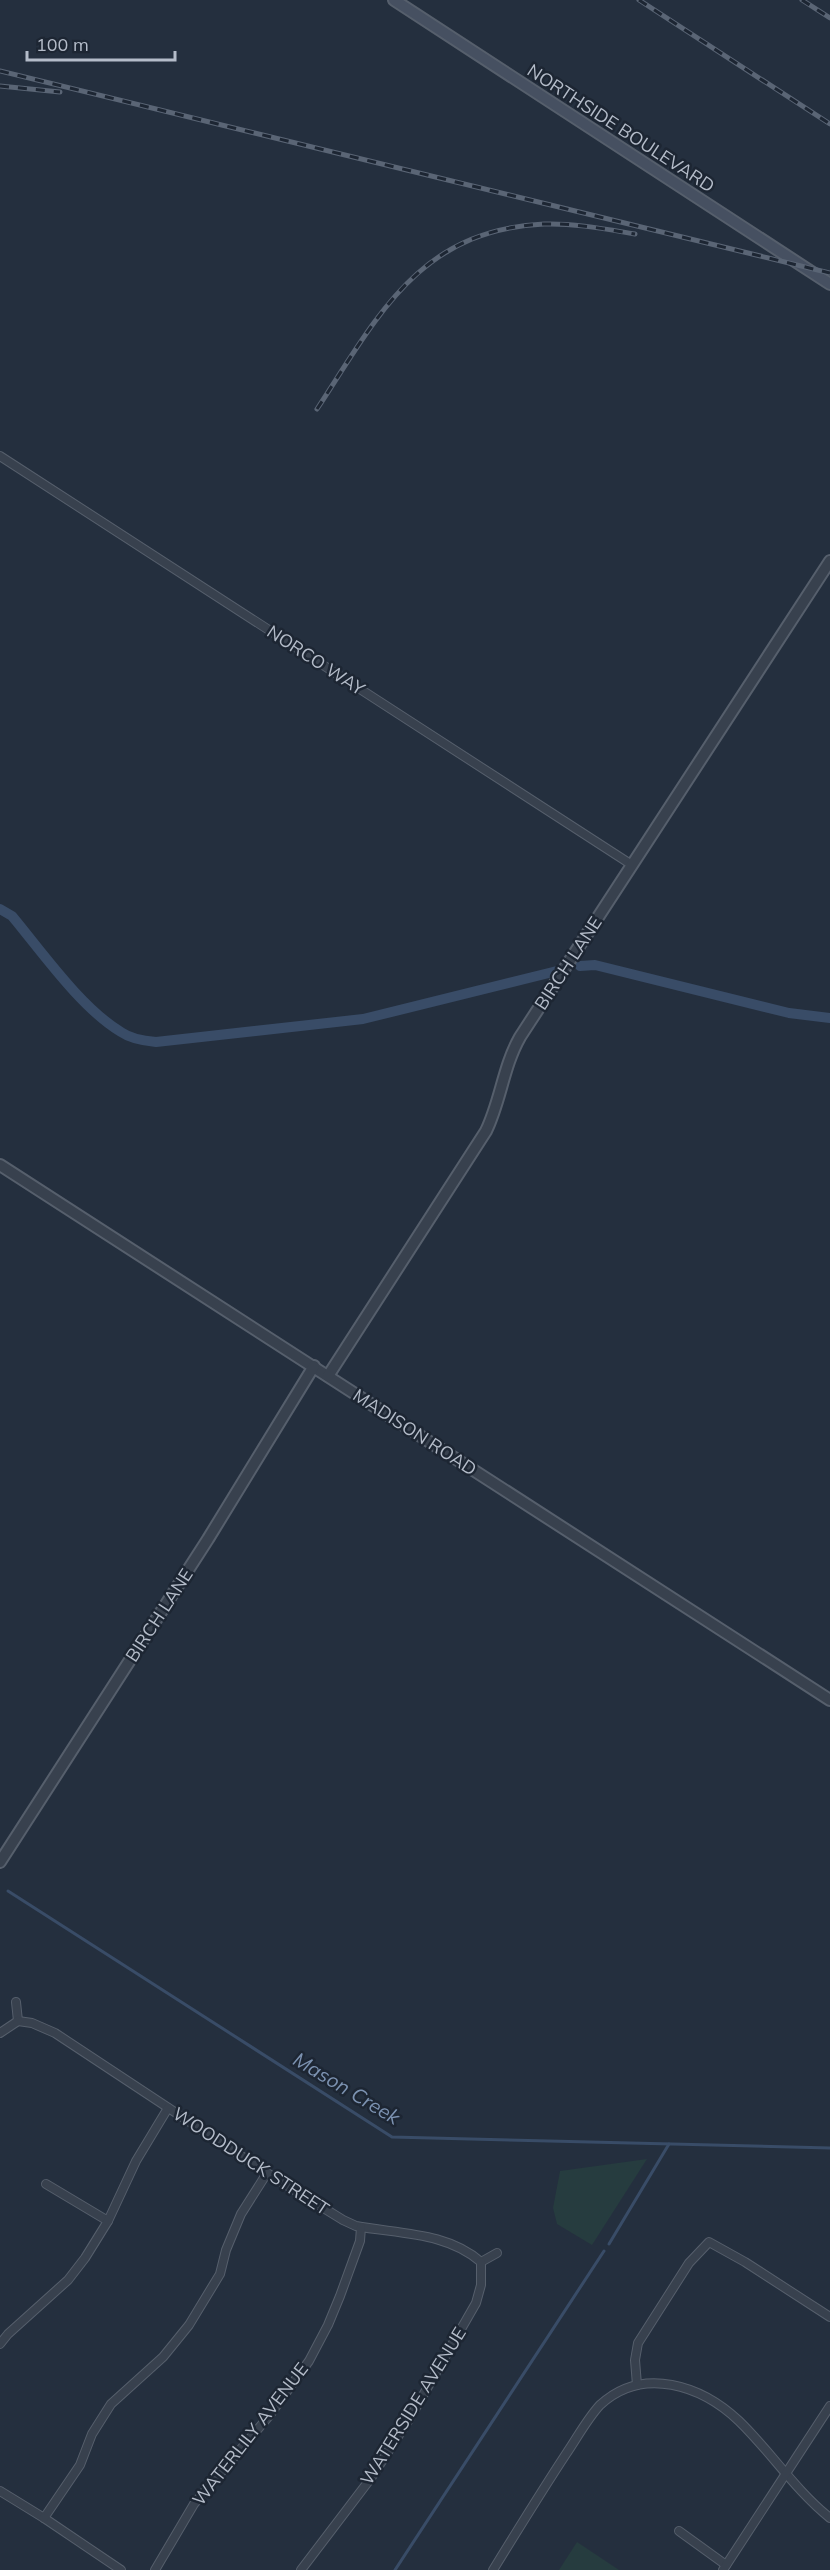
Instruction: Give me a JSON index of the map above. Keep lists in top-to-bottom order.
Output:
{
  "streets": {
    "main road": ["NORTHSIDE BOULEVARD"],
    "street": [
      "NORCO WAY",
      "BIRCH LANE",
      "MADISON ROAD",
      "WOODDUCK STREET",
      "WATERSIDE AVENUE",
      "WATERLILY AVENUE"
    ]
  },
  "crossings": [
    ["NORCO WAY", "BIRCH LANE"],
    ["BIRCH LANE", "MADISON ROAD"],
    ["WOODDUCK STREET", "WATERSIDE AVENUE"],
    ["WOODDUCK STREET", "WATERLILY AVENUE"]
  ],
  "water": ["Mason Creek"],
  "scale_bar": "100 m"
}
